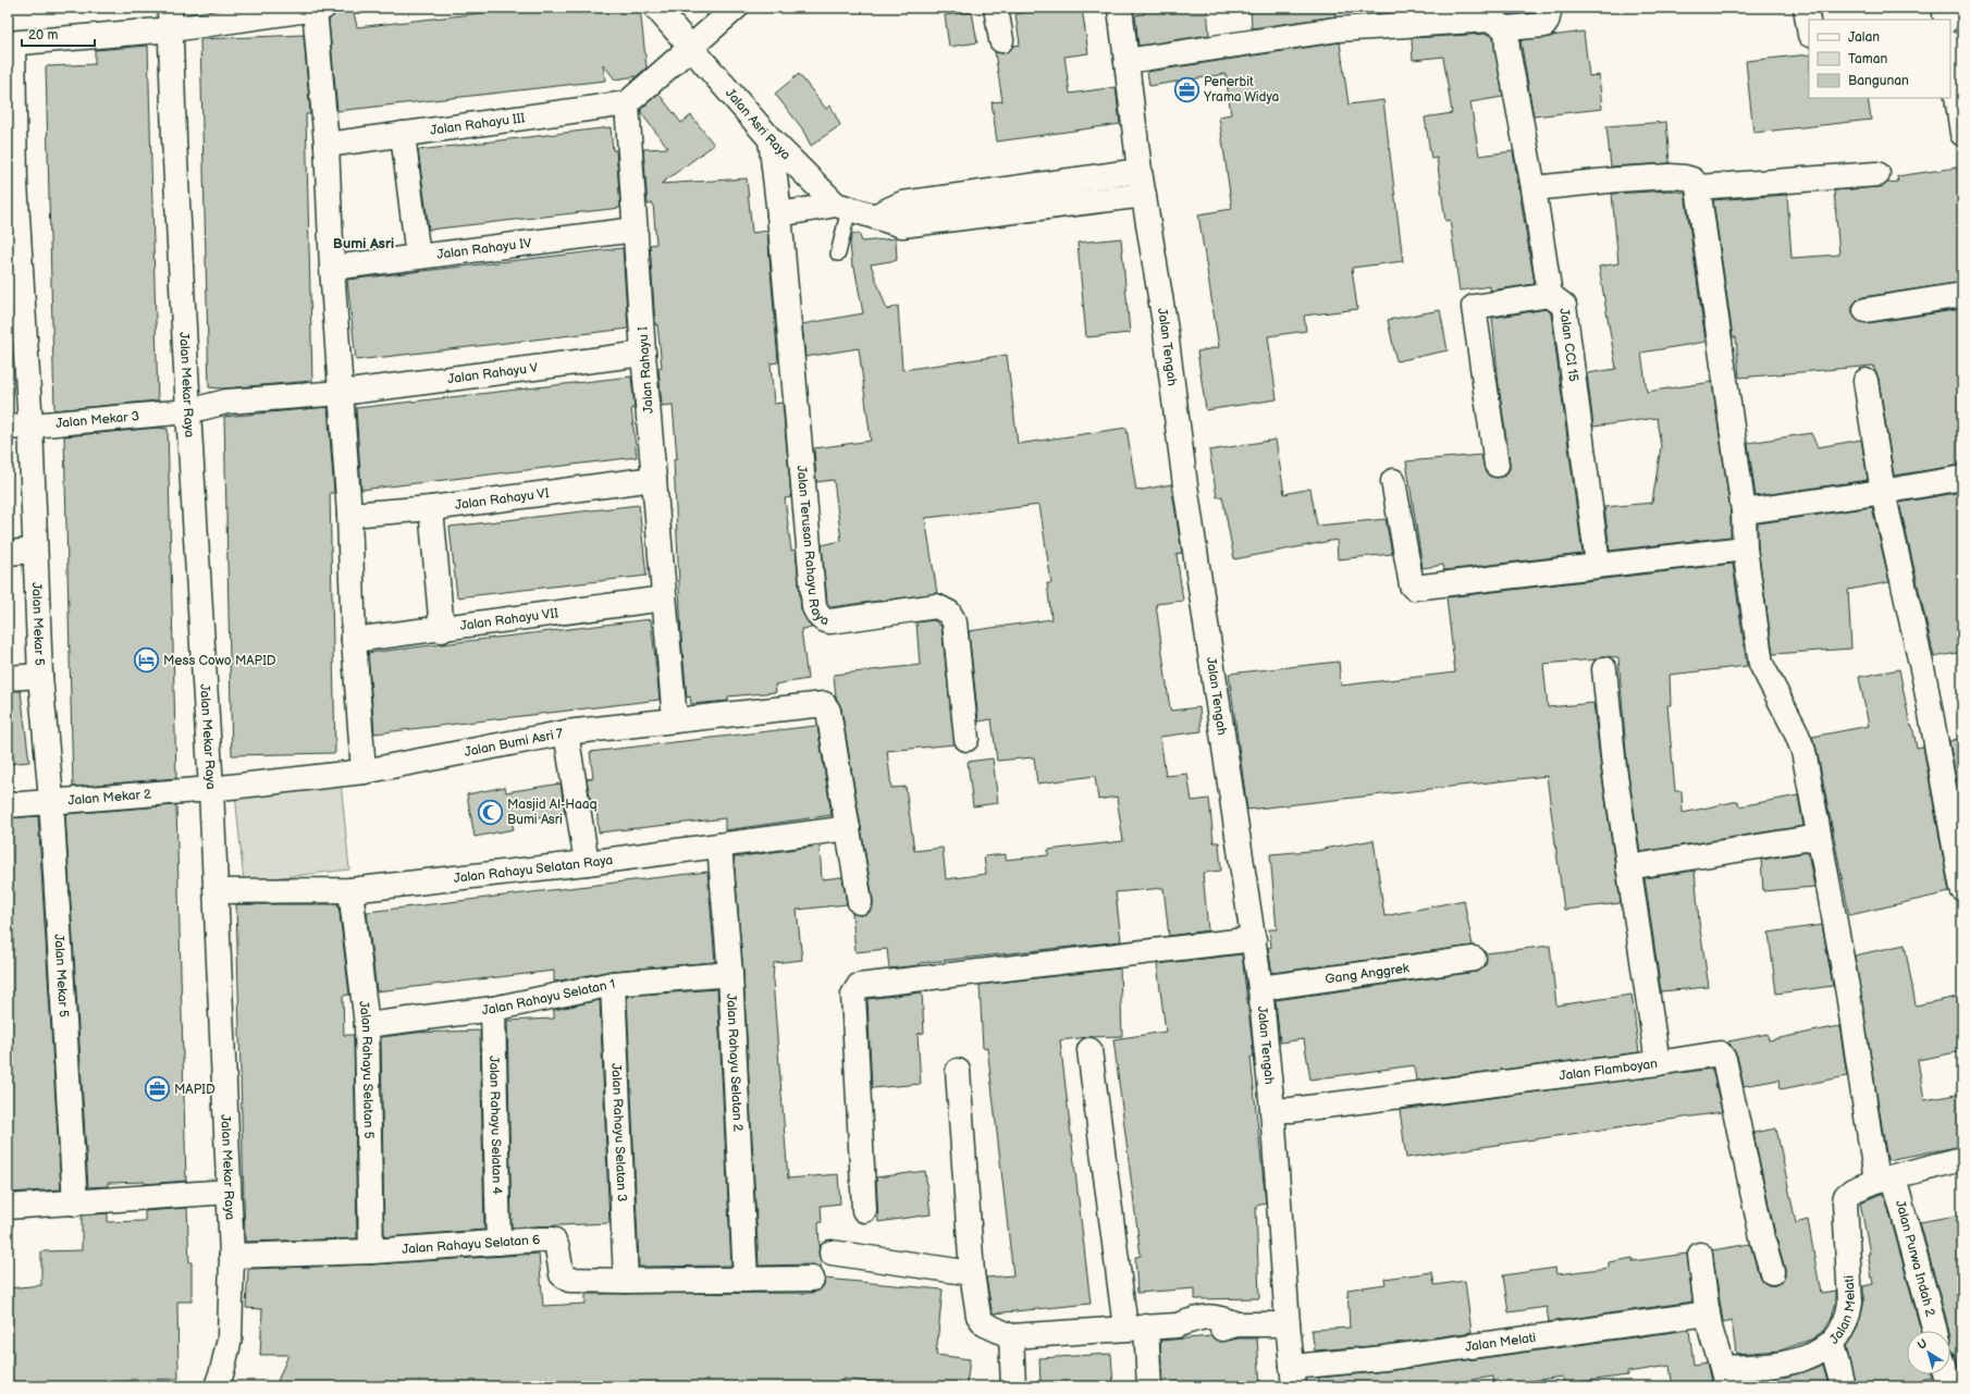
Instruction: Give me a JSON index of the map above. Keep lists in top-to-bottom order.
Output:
{
  "streets": {
    "street": [
      "Jalan Rahayu III",
      "Jalan Asri Raya",
      "Jalan Rahayu IV",
      "Jalan CCI 15",
      "Jalan Tengah",
      "Jalan Rahayu I",
      "Jalan Rahayu V",
      "Jalan Mekar Raya",
      "Jalan Mekar 3",
      "Jalan Rahayu VI",
      "Jalan Terusan Rahayu Raya",
      "Jalan Rahayu VII",
      "Jalan Mekar 5",
      "Jalan Bumi Asri 7",
      "Jalan Mekar 2",
      "Jalan Rahayu Selatan Raya",
      "Gang Anggrek",
      "Jalan Rahayu Selatan 1",
      "Jalan Rahayu Selatan 2",
      "Jalan Flamboyan",
      "Jalan Rahayu Selatan 5",
      "Jalan Rahayu Selatan 4",
      "Jalan Rahayu Selatan 3",
      "Jalan Rahayu Selatan 6",
      "Jalan Purwa Indah 2",
      "Jalan Melati"
    ]
  },
  "crossings": [
    ["Jalan Rahayu III", "Jalan Rahayu I"],
    ["Jalan Asri Raya", "Jalan Terusan Rahayu Raya"],
    ["Jalan Rahayu IV", "Jalan Rahayu I"],
    ["Jalan Tengah", "Gang Anggrek"],
    ["Jalan Tengah", "Jalan Flamboyan"],
    ["Jalan Tengah", "Jalan Melati"],
    ["Jalan Rahayu I", "Jalan Rahayu V"],
    ["Jalan Rahayu I", "Jalan Rahayu VI"],
    ["Jalan Rahayu I", "Jalan Rahayu VII"],
    ["Jalan Rahayu I", "Jalan Bumi Asri 7"],
    ["Jalan Rahayu V", "Jalan Mekar Raya"],
    ["Jalan Rahayu V", "Jalan Mekar 3"],
    ["Jalan Mekar Raya", "Jalan Mekar 3"],
    ["Jalan Mekar Raya", "Jalan Bumi Asri 7"],
    ["Jalan Mekar Raya", "Jalan Mekar 2"],
    ["Jalan Mekar Raya", "Jalan Rahayu Selatan Raya"],
    ["Jalan Mekar Raya", "Jalan Rahayu Selatan 6"],
    ["Jalan Mekar 3", "Jalan Mekar 5"],
    ["Jalan Mekar 5", "Jalan Mekar 2"],
    ["Jalan Bumi Asri 7", "Jalan Mekar 2"],
    ["Jalan Bumi Asri 7", "Jalan Rahayu Selatan Raya"],
    ["Jalan Rahayu Selatan Raya", "Jalan Rahayu Selatan 2"],
    ["Jalan Rahayu Selatan Raya", "Jalan Rahayu Selatan 5"],
    ["Jalan Rahayu Selatan 1", "Jalan Rahayu Selatan 2"],
    ["Jalan Rahayu Selatan 1", "Jalan Rahayu Selatan 5"],
    ["Jalan Rahayu Selatan 1", "Jalan Rahayu Selatan 4"],
    ["Jalan Rahayu Selatan 1", "Jalan Rahayu Selatan 3"],
    ["Jalan Rahayu Selatan 2", "Jalan Rahayu Selatan 6"],
    ["Jalan Rahayu Selatan 5", "Jalan Rahayu Selatan 6"],
    ["Jalan Rahayu Selatan 4", "Jalan Rahayu Selatan 6"],
    ["Jalan Rahayu Selatan 3", "Jalan Rahayu Selatan 6"],
    ["Jalan Purwa Indah 2", "Jalan Melati"]
  ],
  "districts": ["Bumi Asri"],
  "places": {
    "office": ["Penerbit Yrama Widya", "MAPID"],
    "hotel": ["Mess Cowo MAPID"],
    "mosque": ["Masjid Al-Haaq Bumi Asri"]
  },
  "legend": ["Jalan", "Taman", "Bangunan"],
  "scale_bar": "20 m",
  "north": "top left"
}
